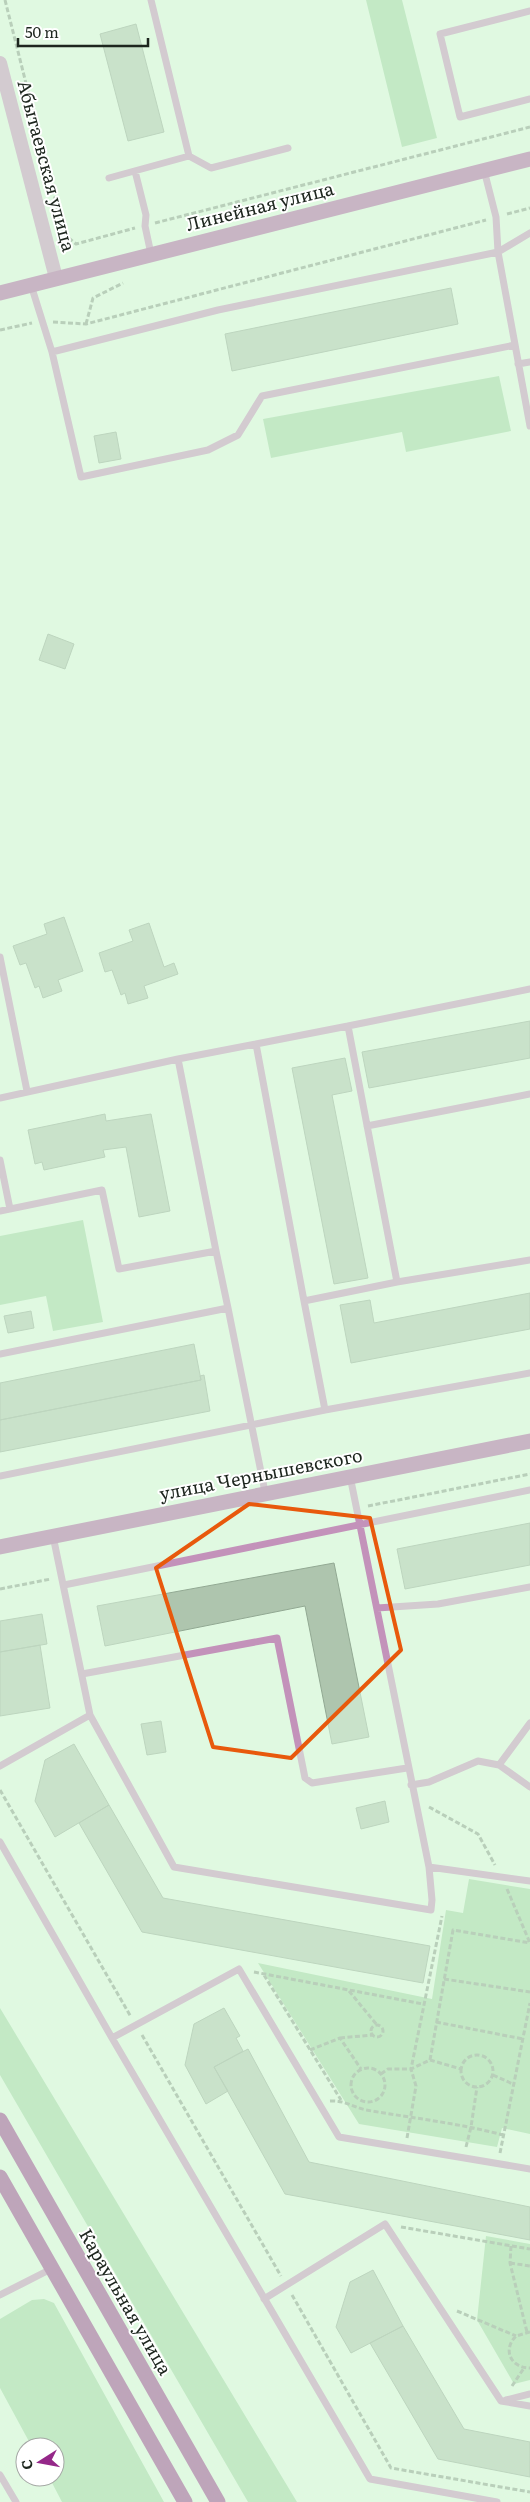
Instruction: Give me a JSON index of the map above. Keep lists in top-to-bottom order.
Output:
{
  "streets": {
    "main road": ["Караульная улица"],
    "street": ["Абытаевская улица", "Линейная улица", "улица Чернышевского"]
  },
  "crossings": [
    ["Абытаевская улица", "Линейная улица"]
  ],
  "scale_bar": "50 m",
  "north": "left"
}
